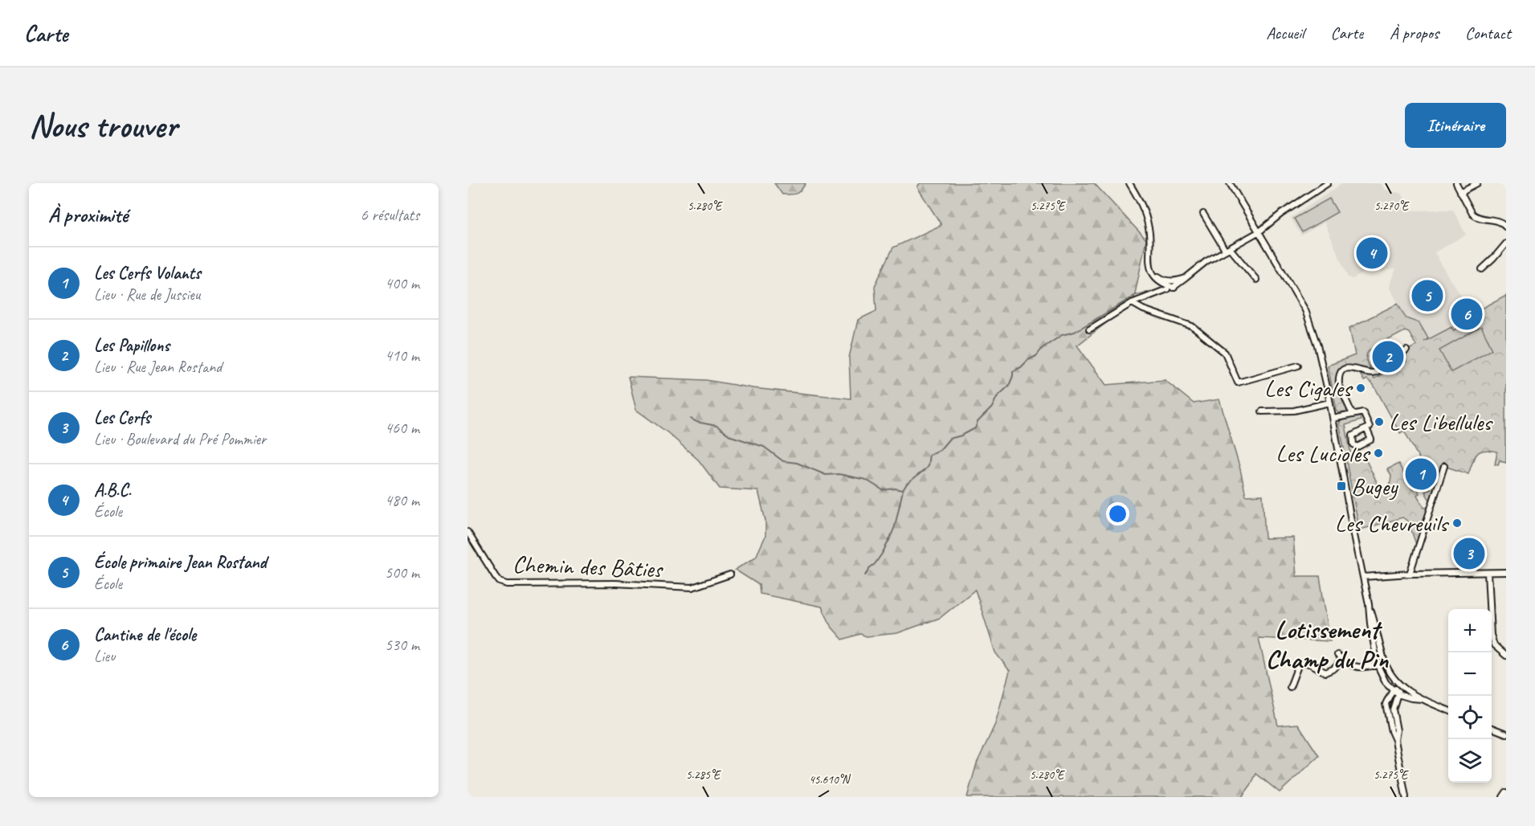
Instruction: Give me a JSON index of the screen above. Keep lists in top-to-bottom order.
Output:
{
  "streets": {
    "street": ["Chemin des Bâties"]
  },
  "districts": ["Lotissement Champ du Pin"],
  "places": {
    "other": [
      "Les Cigales",
      "Les Libellules",
      "Les Lucioles",
      "Les Chevreuils"
    ],
    "transit": ["Bugey"]
  },
  "page": {
    "header": "Carte",
    "nav": [
      "Accueil",
      "Carte",
      "À propos",
      "Contact"
    ],
    "buttons": "Itinéraire",
    "title": "Nous trouver",
    "heading": ["À proximité", "6 résultats"],
    "pins": [
      "4",
      "5",
      "6",
      "2",
      "1",
      "3"
    ],
    "list": [
      {
        "mark": "1",
        "name": "Les Cerfs Volants",
        "note": "Lieu · Rue de Jussieu",
        "value": "400 m"
      },
      {
        "mark": "2",
        "name": "Les Papillons",
        "note": "Lieu · Rue Jean Rostand",
        "value": "410 m"
      },
      {
        "mark": "3",
        "name": "Les Cerfs",
        "note": "Lieu · Boulevard du Pré Pommier",
        "value": "460 m"
      },
      {
        "mark": "4",
        "name": "A.B.C.",
        "note": "École",
        "value": "480 m"
      },
      {
        "mark": "5",
        "name": "École primaire Jean Rostand",
        "note": "École",
        "value": "500 m"
      },
      {
        "mark": "6",
        "name": "Cantine de l'école",
        "note": "Lieu",
        "value": "530 m"
      }
    ],
    "map_buttons": ["+", "−"]
  },
  "coordinates": [
    "5.280°E",
    "5.275°E",
    "5.270°E",
    "5.285°E",
    "45.610°N"
  ]
}
